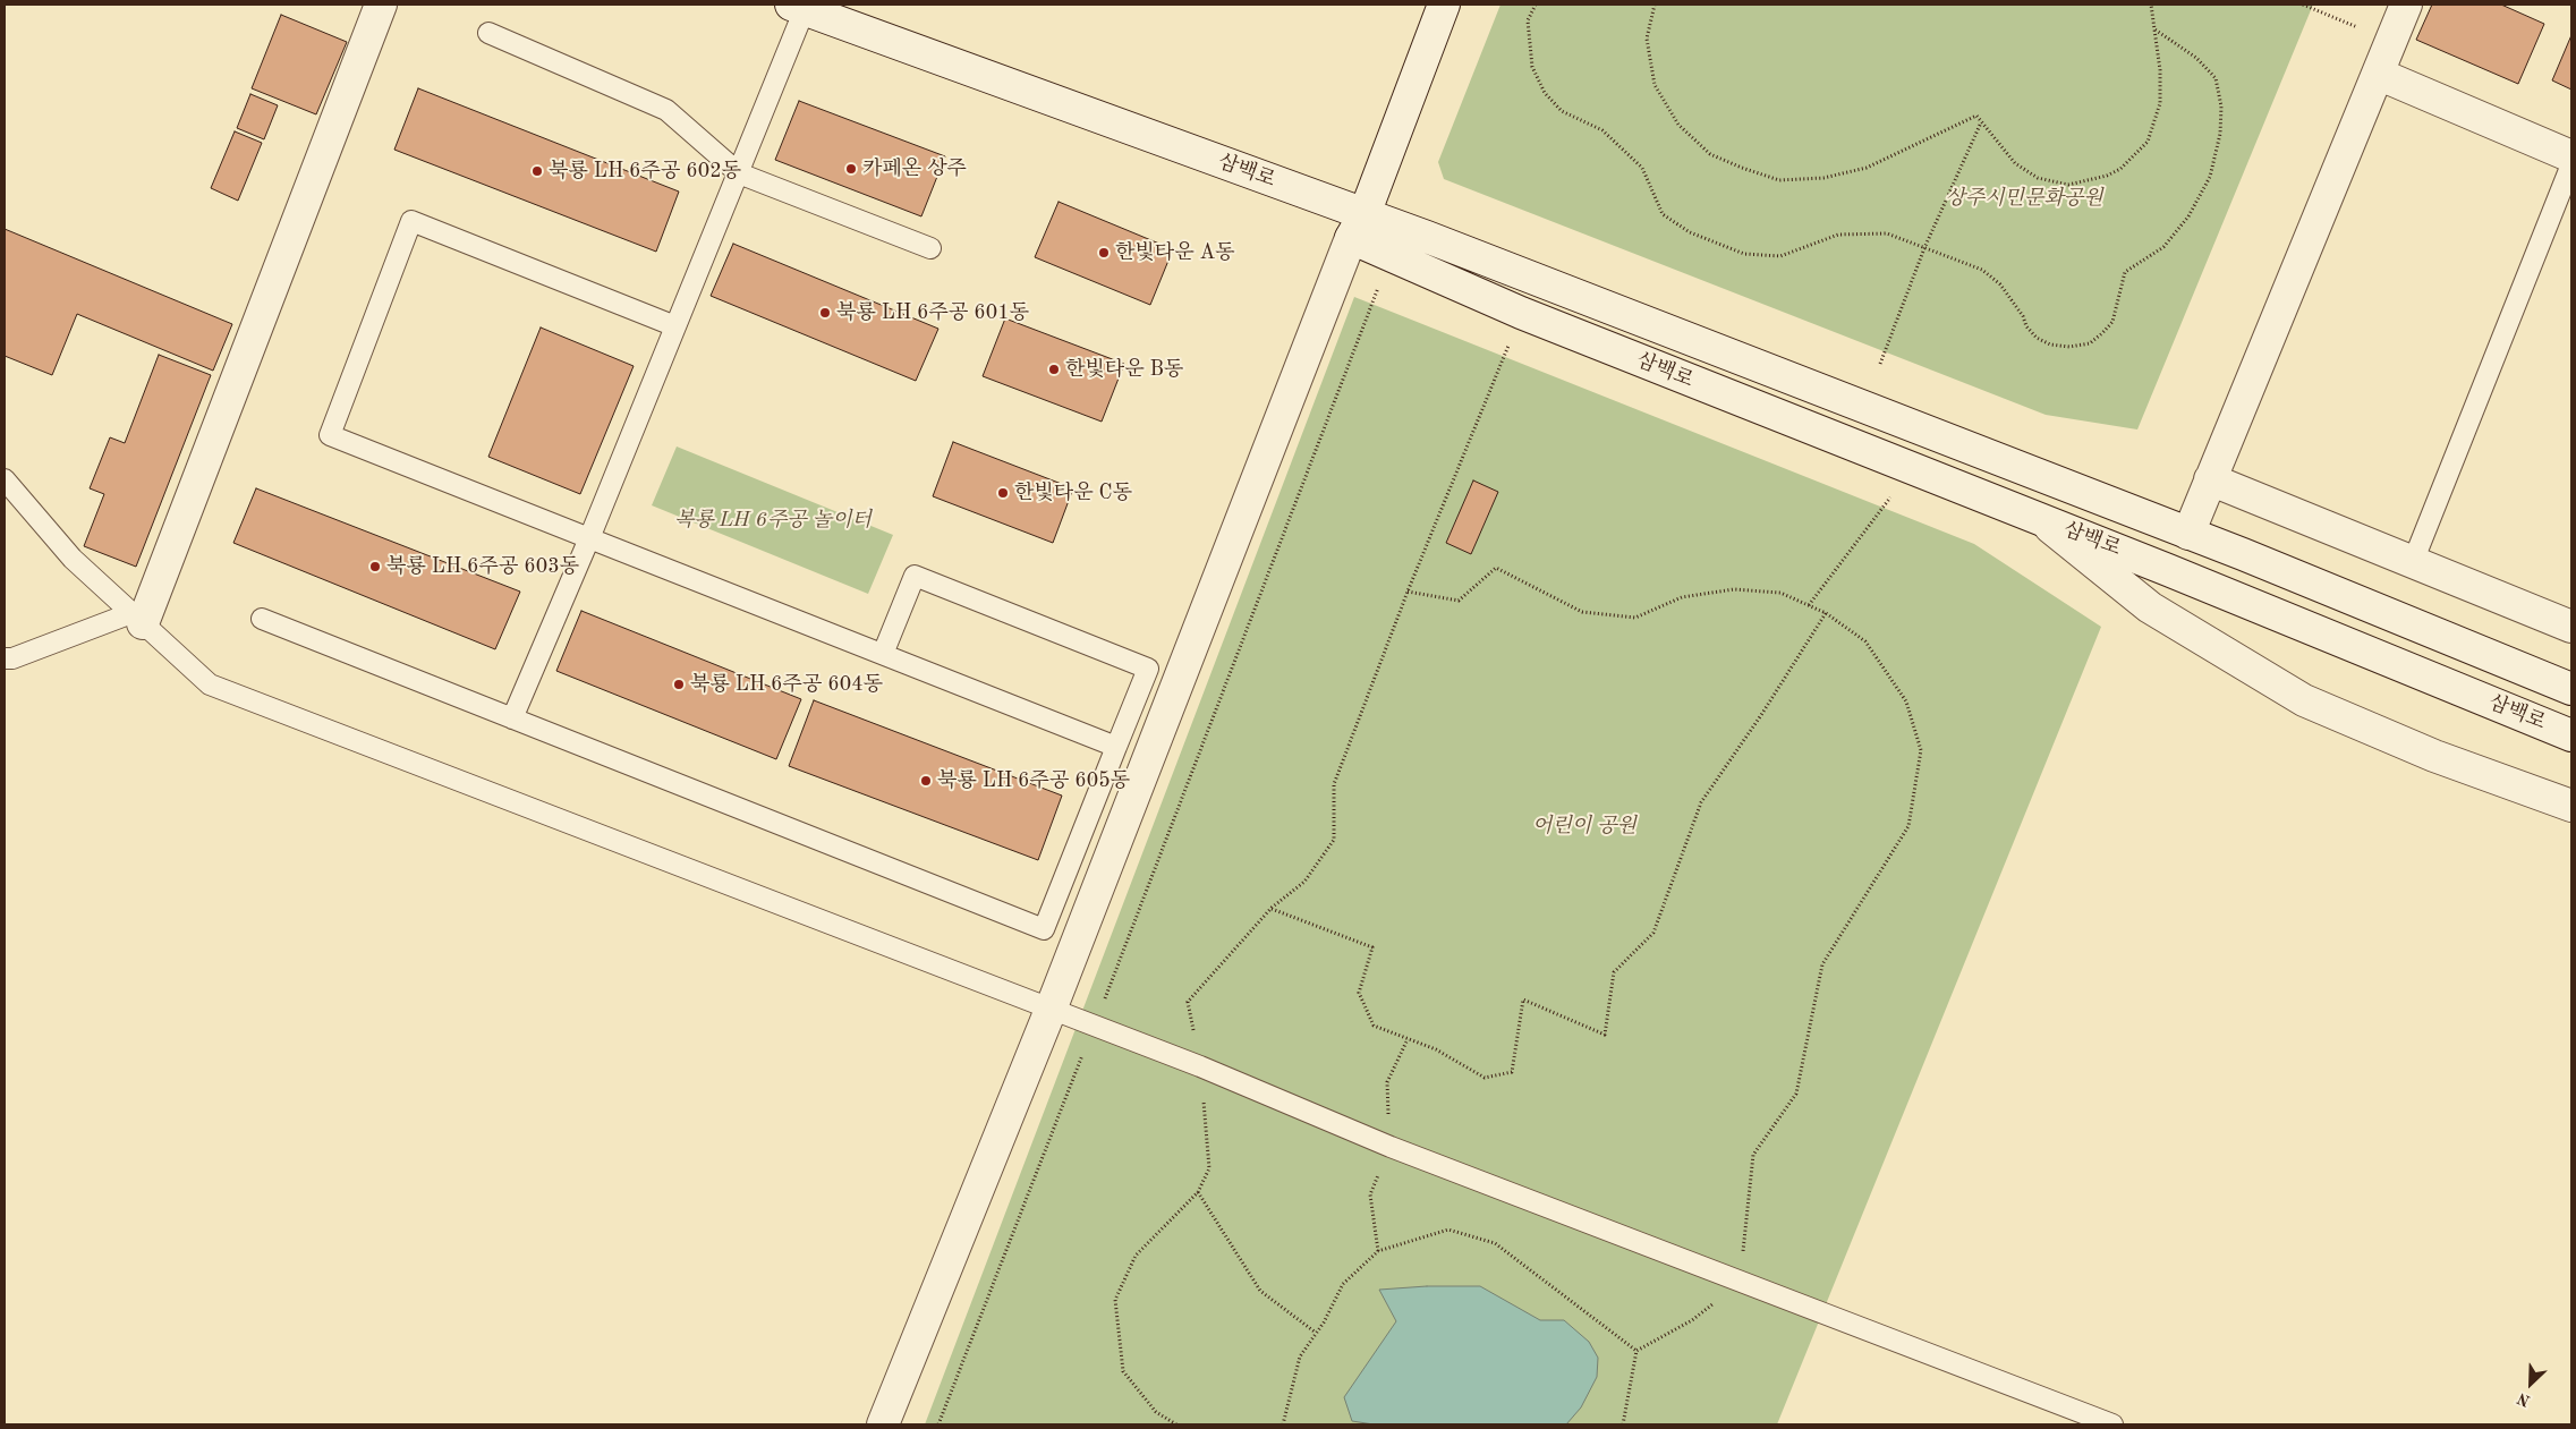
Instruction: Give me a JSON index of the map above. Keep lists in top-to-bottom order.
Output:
{
  "streets": {
    "street": ["삼백로"]
  },
  "parks": ["상주시민문화공원", "복룡 LH 6주공 놀이터", "어린이 공원"],
  "places": [
    "카페온 상주",
    "북룡 LH 6주공 602동",
    "한빛타운 A동",
    "북룡 LH 6주공 601동",
    "한빛타운 B동",
    "한빛타운 C동",
    "북룡 LH 6주공 603동",
    "북룡 LH 6주공 604동",
    "북룡 LH 6주공 605동"
  ],
  "north": "bottom left"
}
